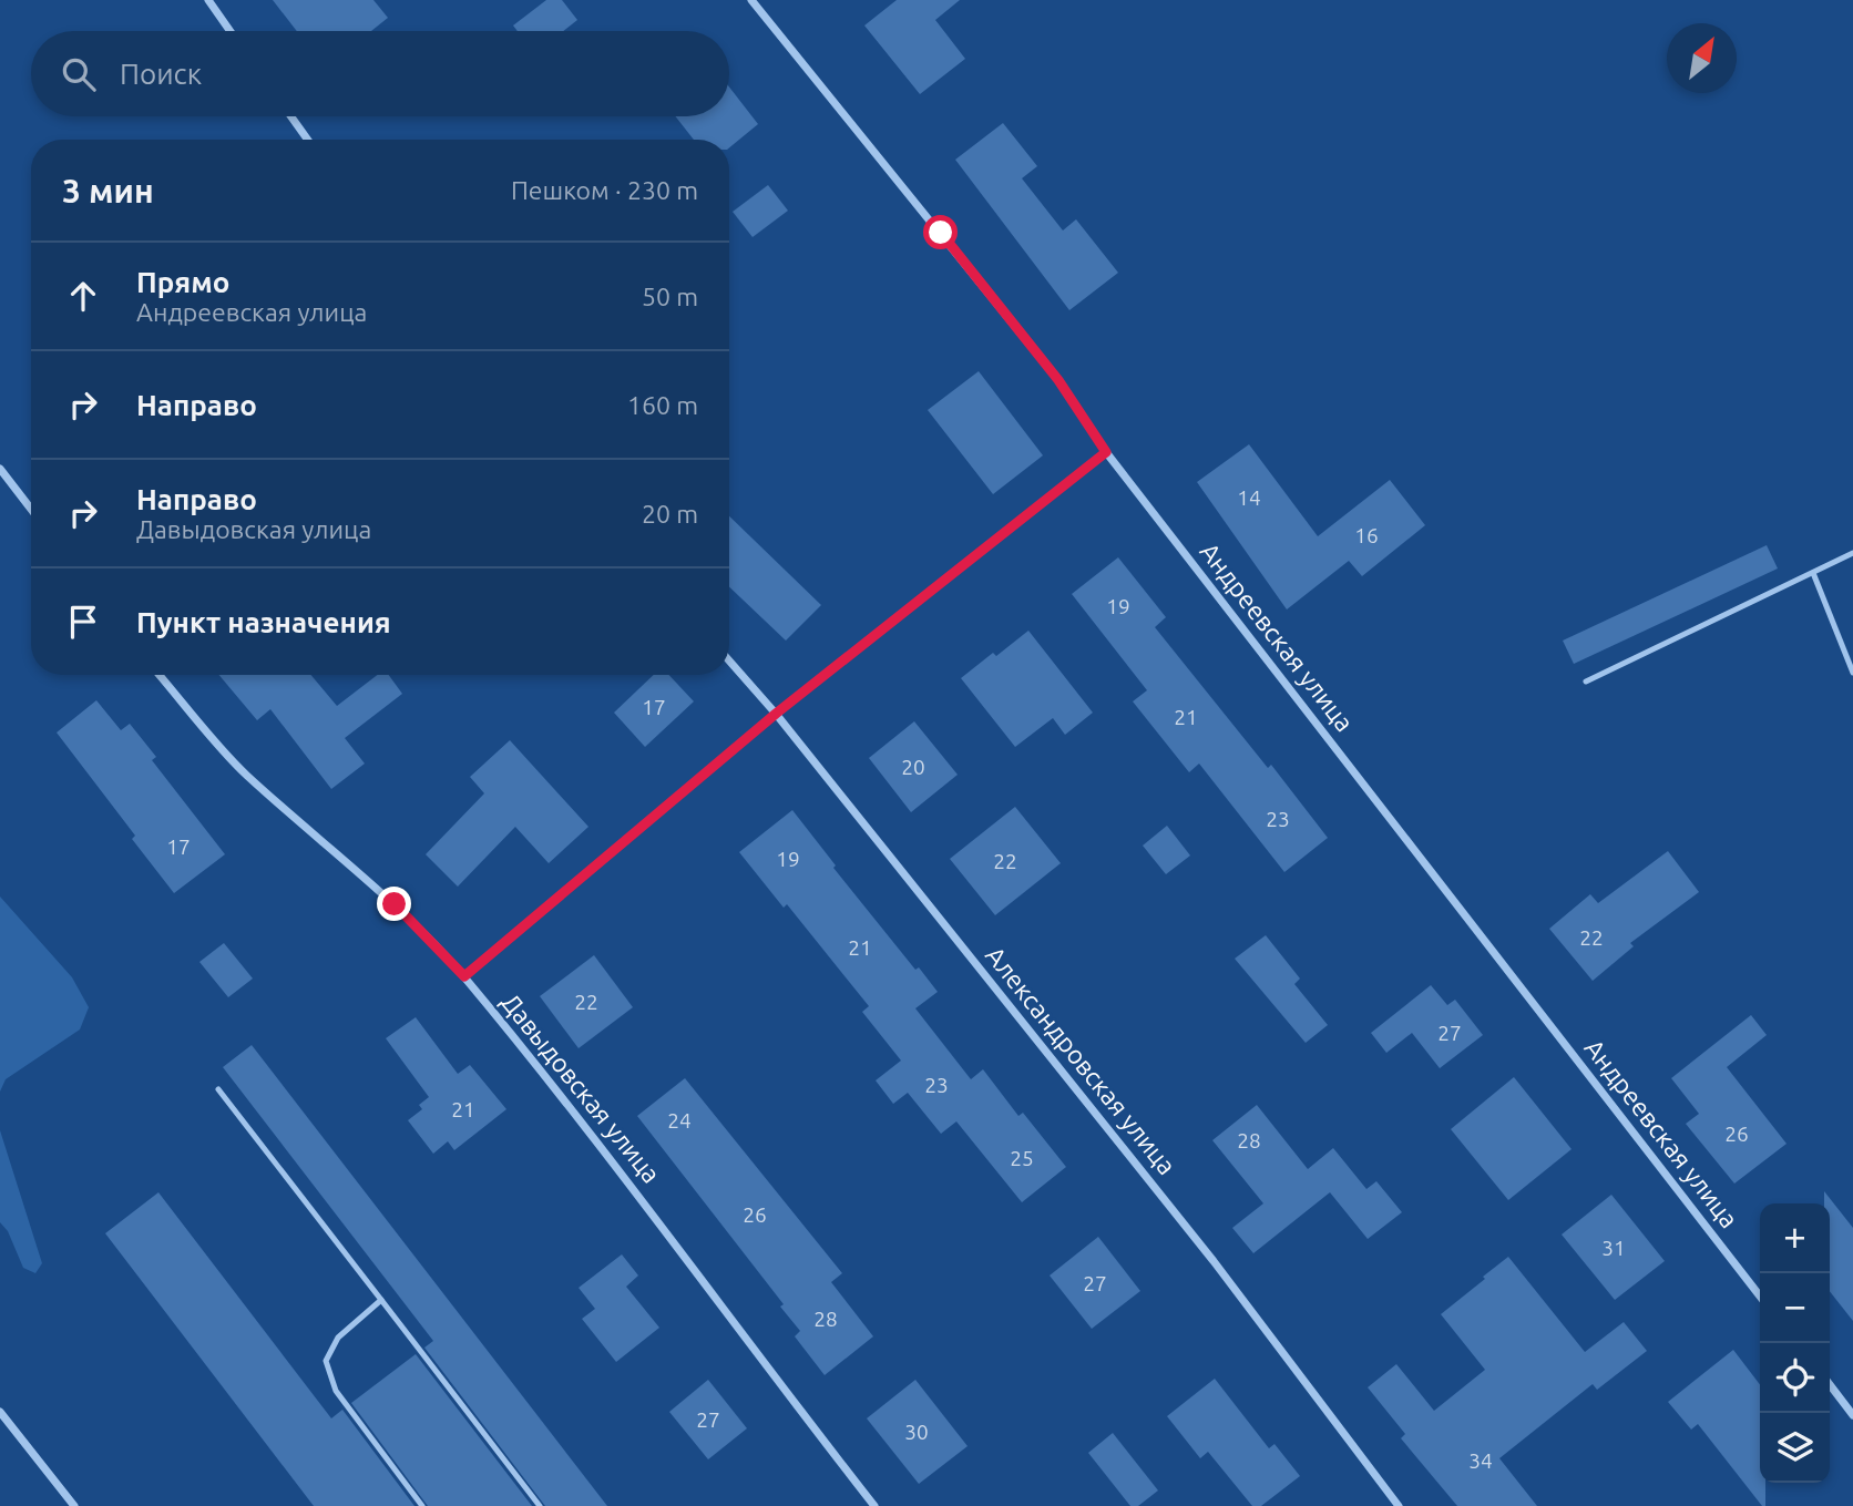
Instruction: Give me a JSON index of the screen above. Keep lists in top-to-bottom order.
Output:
{
  "streets": {
    "street": ["Андреевская улица", "Александровская улица", "Давыдовская улица"]
  },
  "house_numbers": [
    "14",
    "16",
    "19",
    "17",
    "21",
    "20",
    "23",
    "17",
    "19",
    "22",
    "22",
    "21",
    "22",
    "27",
    "23",
    "21",
    "24",
    "26",
    "28",
    "25",
    "26",
    "31",
    "27",
    "28",
    "27",
    "30",
    "34"
  ],
  "north": "top right",
  "page": {
    "search": "Поиск",
    "heading": ["3 мин", "Пешком · 230 m"],
    "list": [
      ["Прямо", "Андреевская улица", "50 m"],
      ["Направо", "160 m"],
      ["Направо", "Давыдовская улица", "20 m"],
      "Пункт назначения"
    ],
    "map_buttons": ["+", "−"]
  }
}
